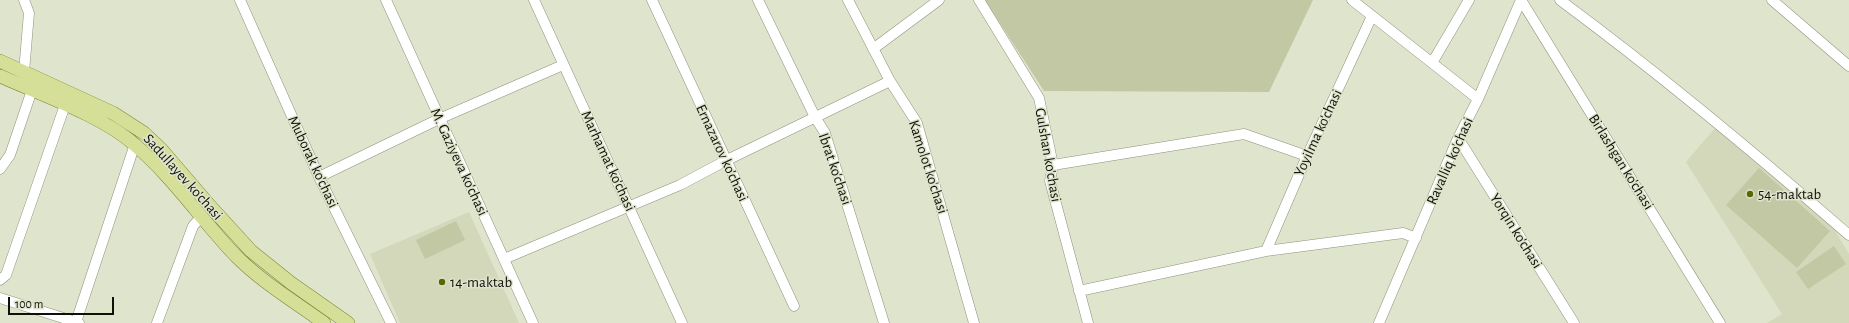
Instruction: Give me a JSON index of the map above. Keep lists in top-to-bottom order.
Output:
{
  "streets": {
    "main road": ["Sadullayev ko'chasi"],
    "street": [
      "Yoyilma ko'chasi",
      "Ernazarov ko'chasi",
      "Gulshan ko'chasi",
      "Marhamat ko'chasi",
      "Ravalliq ko'chasi",
      "Muborak ko'chasi",
      "M. Gaziyeva ko'chasi",
      "Birlashgan ko'chasi",
      "Kamolot ko'chasi",
      "Ibrat ko'chasi",
      "Yorqin ko'chasi"
    ]
  },
  "crossings": [
    ["Ravalliq ko'chasi", "Birlashgan ko'chasi"],
    ["Ravalliq ko'chasi", "Yorqin ko'chasi"]
  ],
  "places": ["54-maktab", "14-maktab"],
  "scale_bar": "100 m"
}
